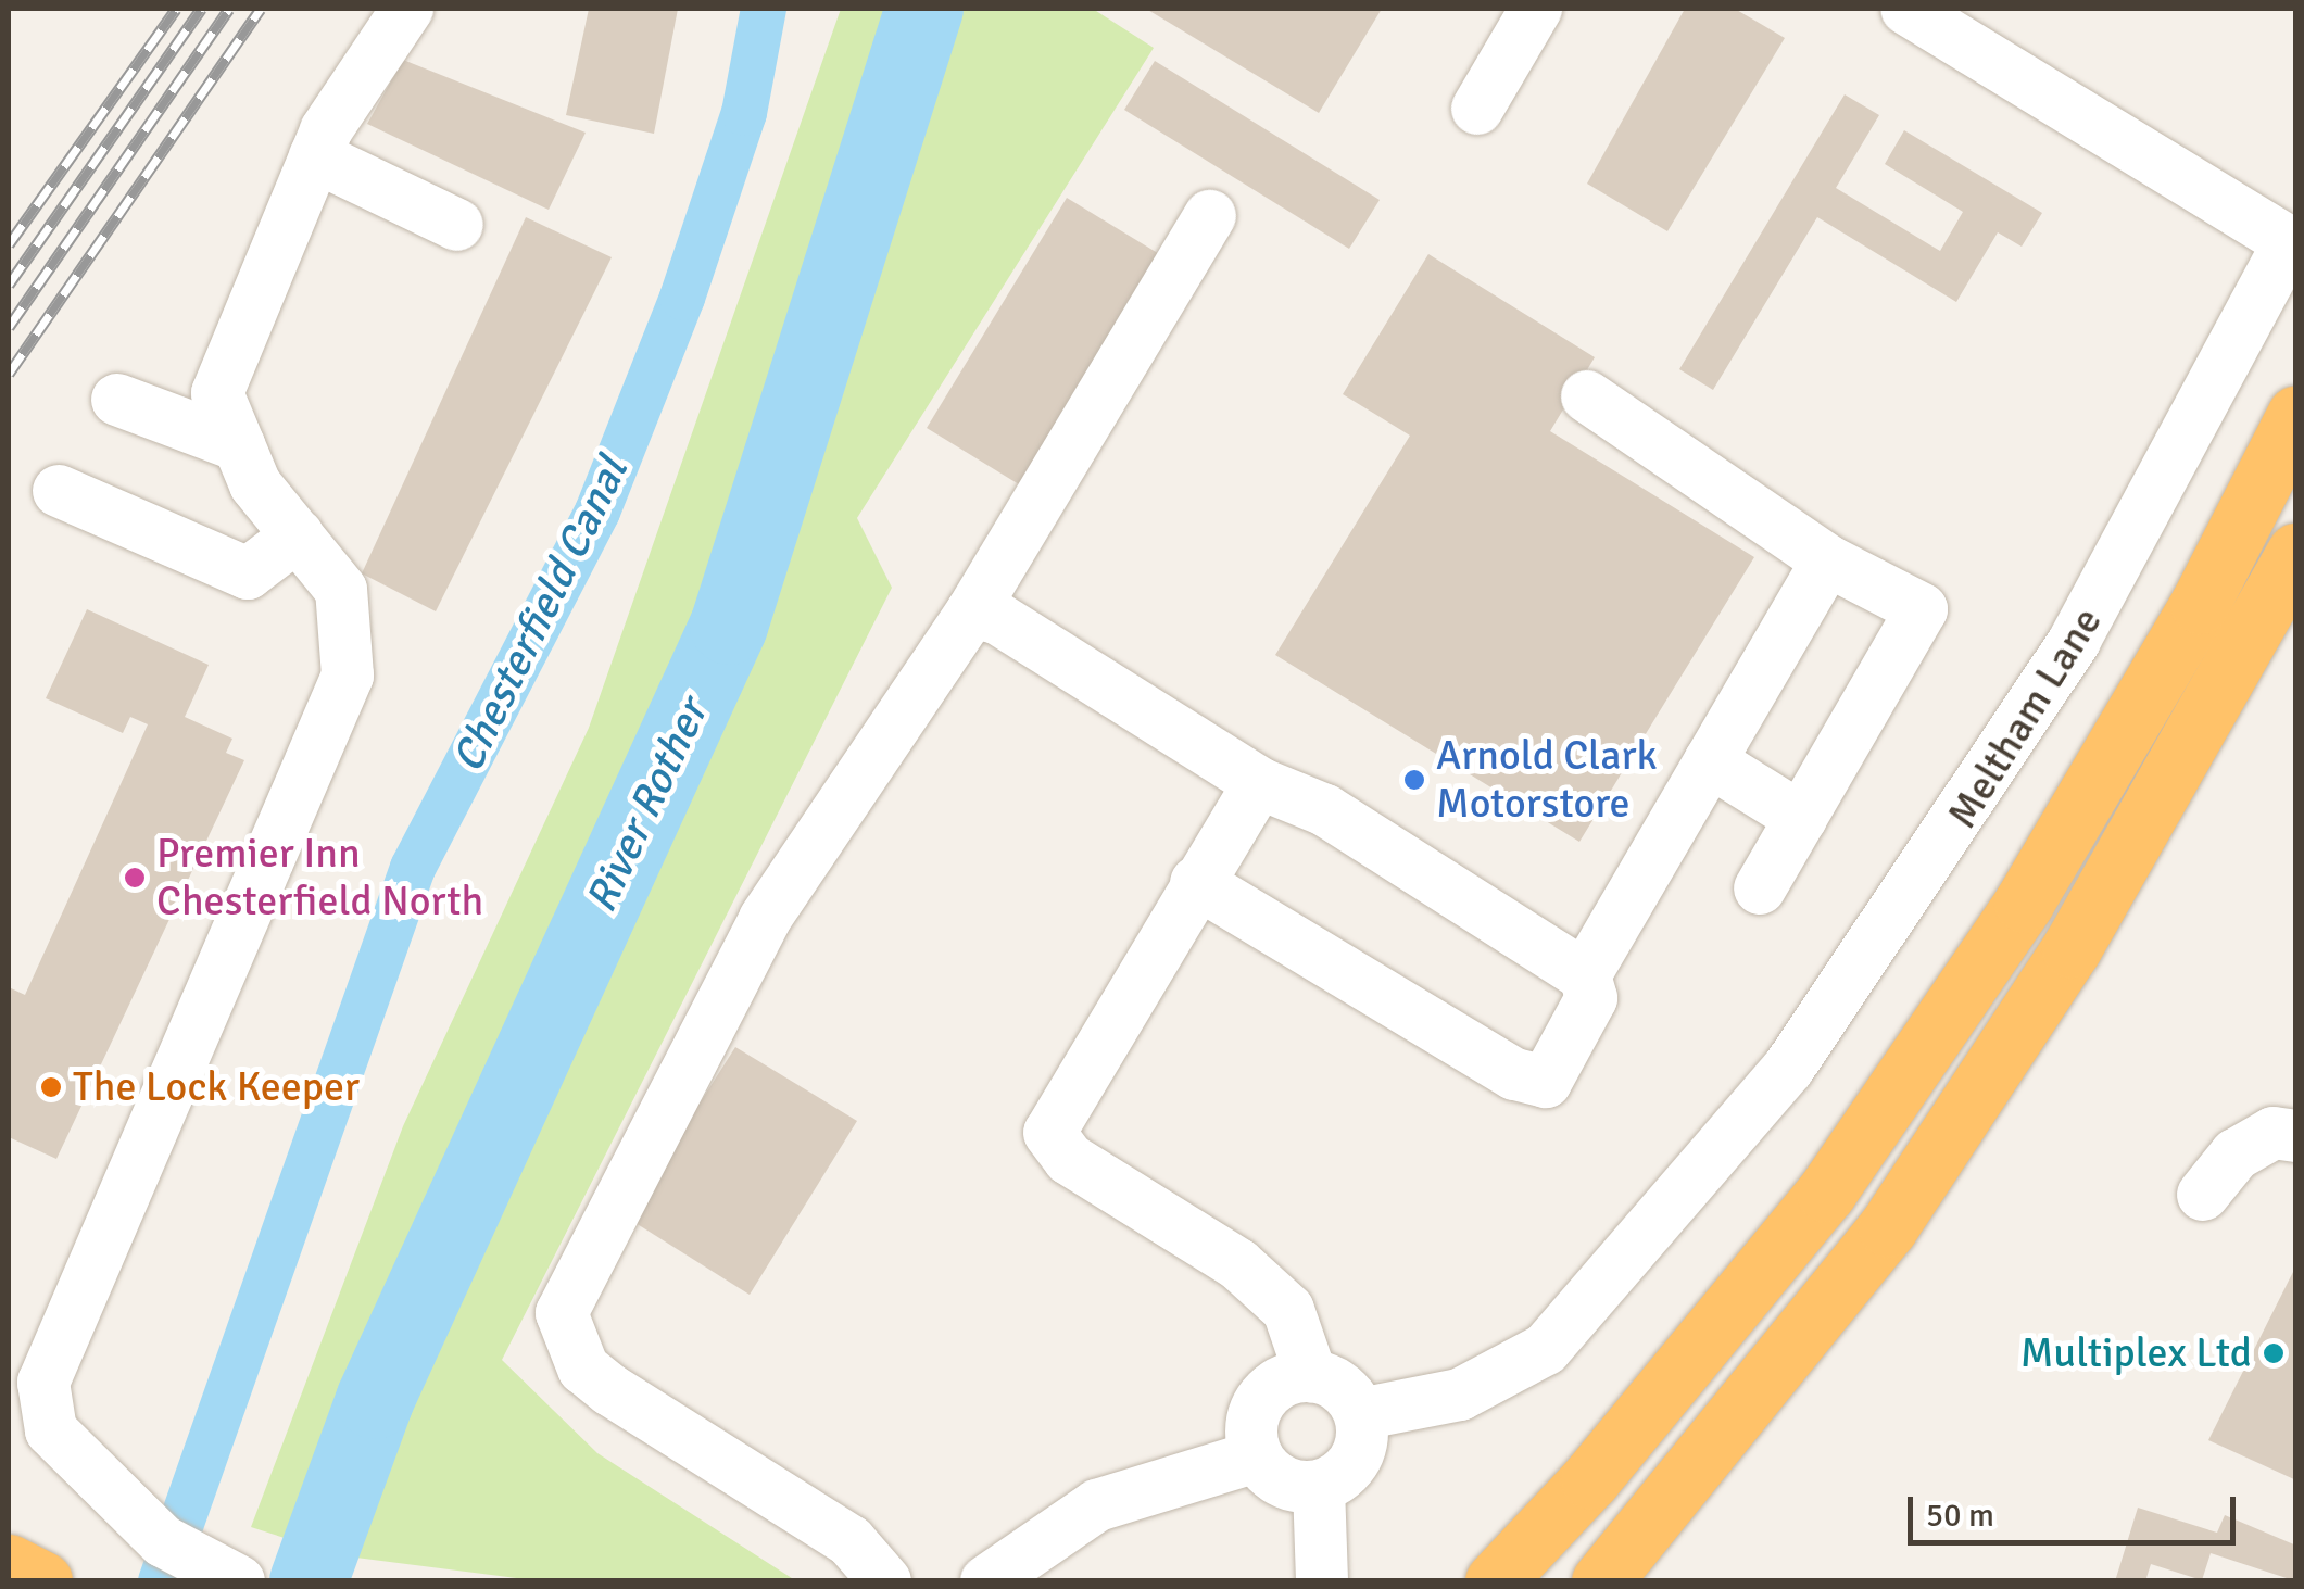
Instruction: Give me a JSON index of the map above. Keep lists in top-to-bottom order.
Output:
{
  "streets": {
    "street": ["Meltham Lane"]
  },
  "water": ["Chesterfield Canal", "River Rother"],
  "places": [
    "Arnold Clark Motorstore",
    "Premier Inn Chesterfield North",
    "The Lock Keeper",
    "Multiplex Ltd"
  ],
  "scale_bar": "50 m"
}
